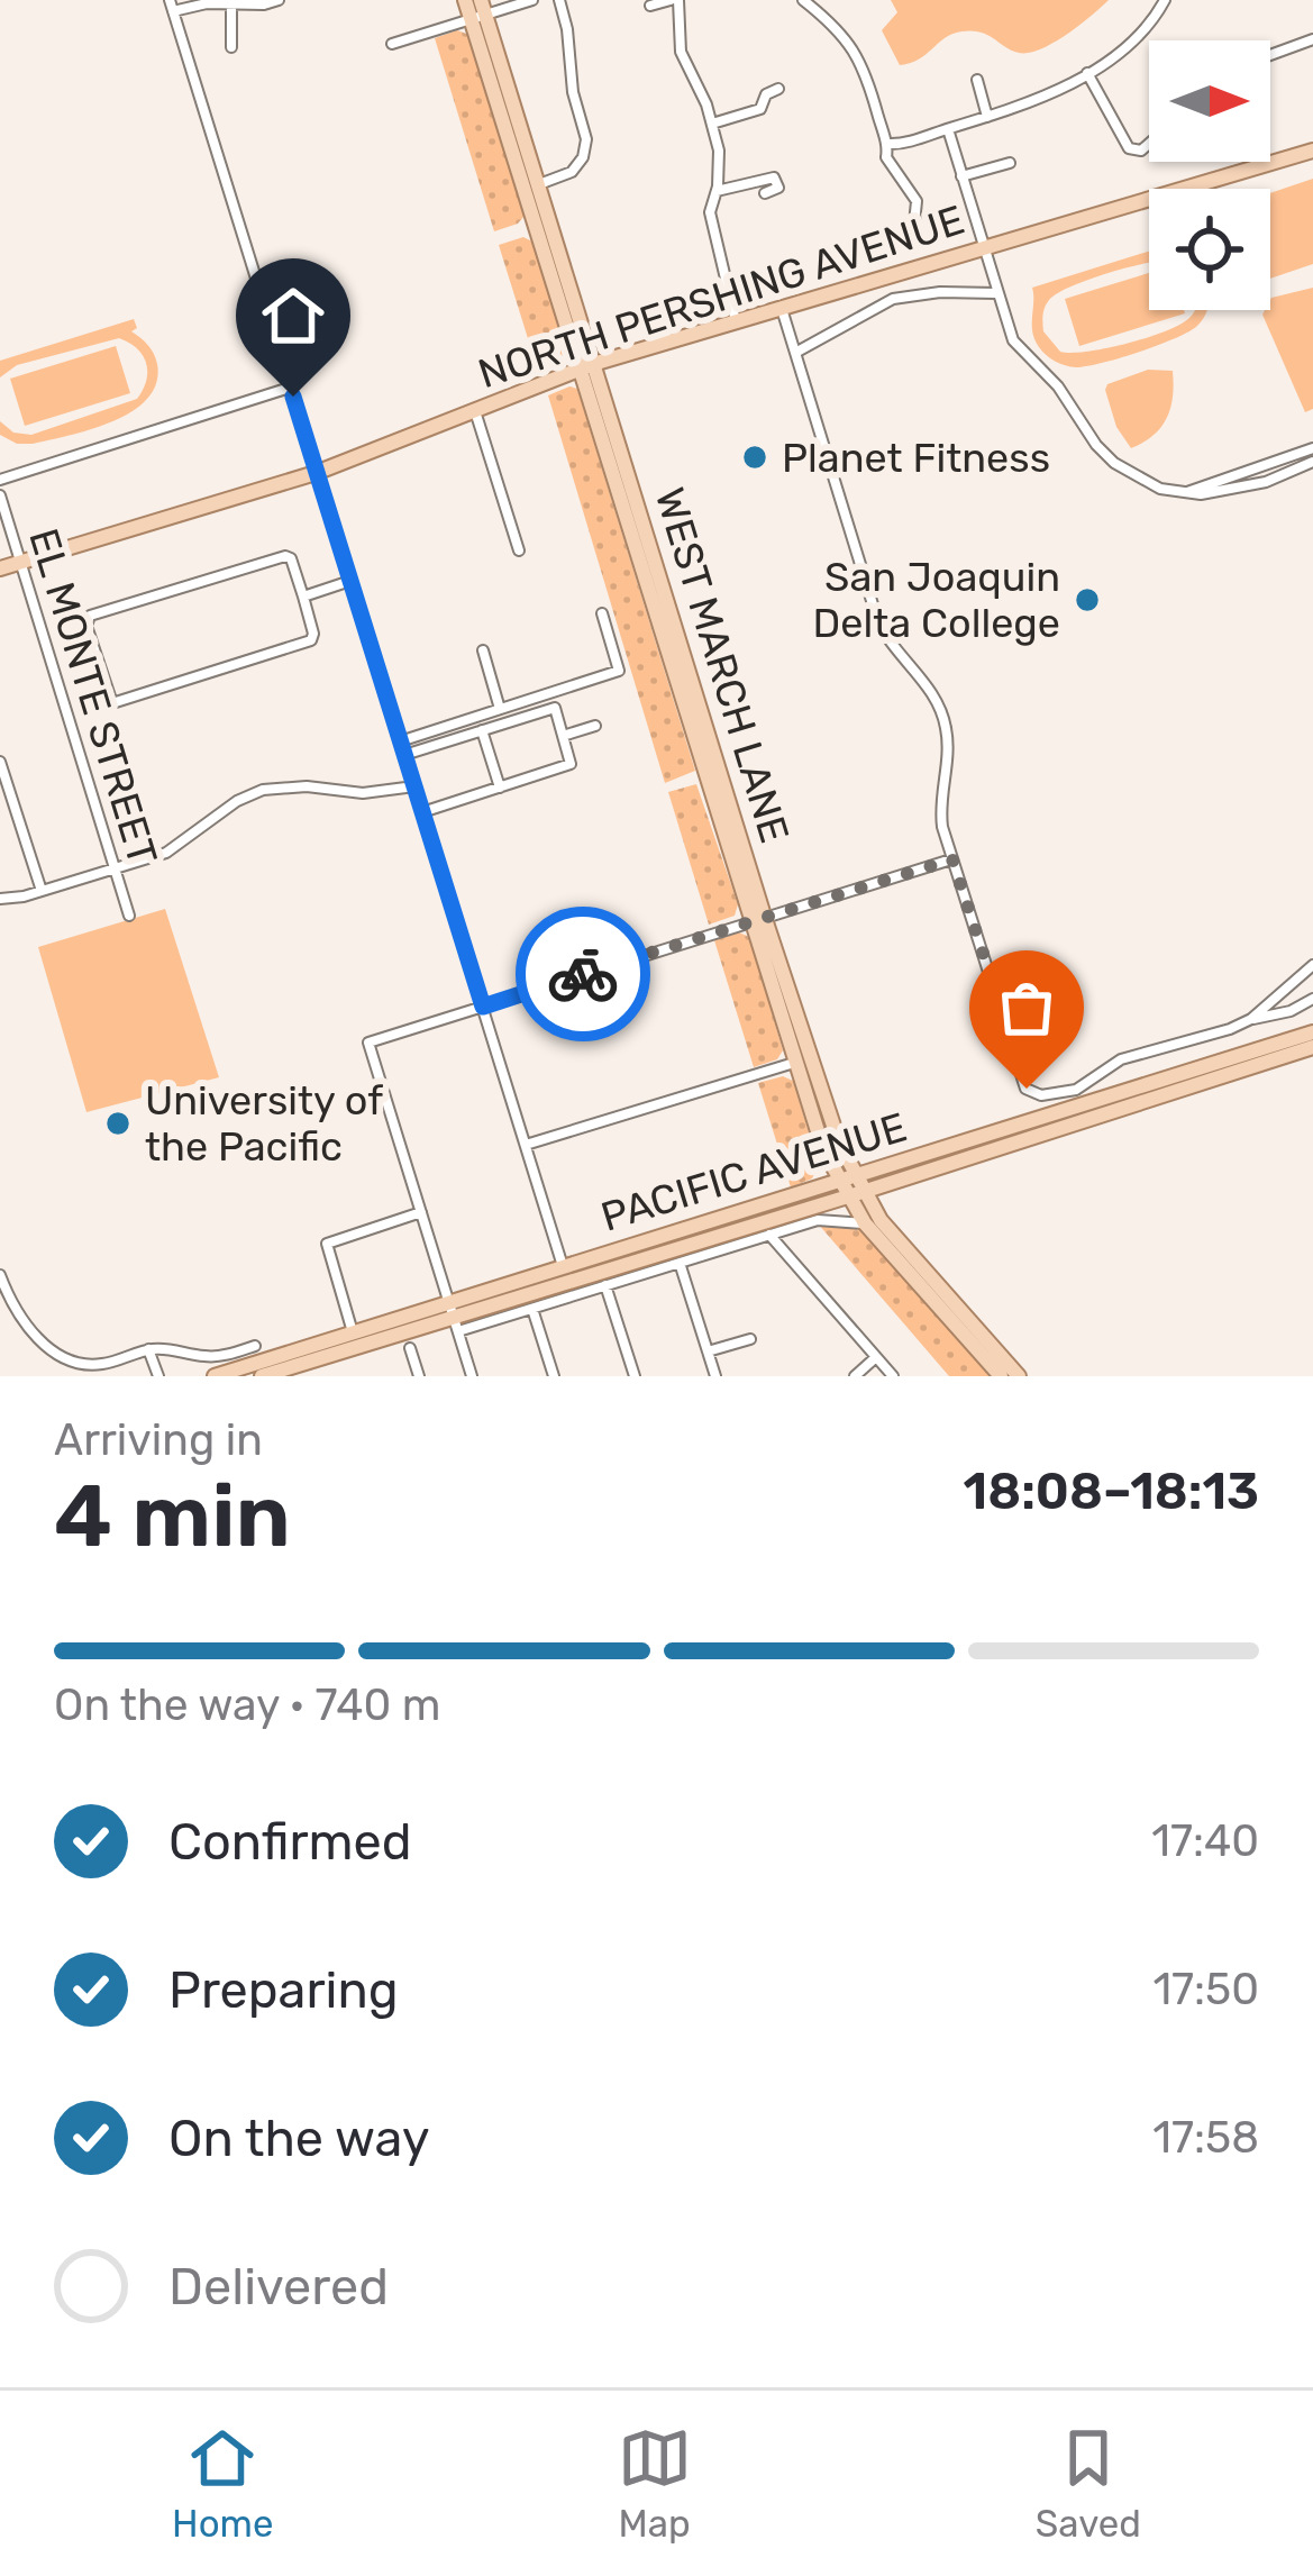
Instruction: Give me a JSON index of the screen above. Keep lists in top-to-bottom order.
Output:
{
  "streets": {
    "main road": ["NORTH PERSHING AVENUE", "WEST MARCH LANE", "PACIFIC AVENUE"],
    "street": ["EL MONTE STREET"]
  },
  "crossings": [
    ["NORTH PERSHING AVENUE", "WEST MARCH LANE"],
    ["NORTH PERSHING AVENUE", "EL MONTE STREET"],
    ["WEST MARCH LANE", "PACIFIC AVENUE"]
  ],
  "places": ["Planet Fitness", "San Joaquin Delta College", "University of the Pacific"],
  "north": "right",
  "page": {
    "heading": ["4 min", "Arriving in", "18:08–18:13"],
    "bar": "On the way · 740 m",
    "list": [
      ["Confirmed", "17:40"],
      ["Preparing", "17:50"],
      ["On the way", "17:58"],
      "Delivered"
    ],
    "tabs": ["Home", "Map", "Saved"]
  }
}
